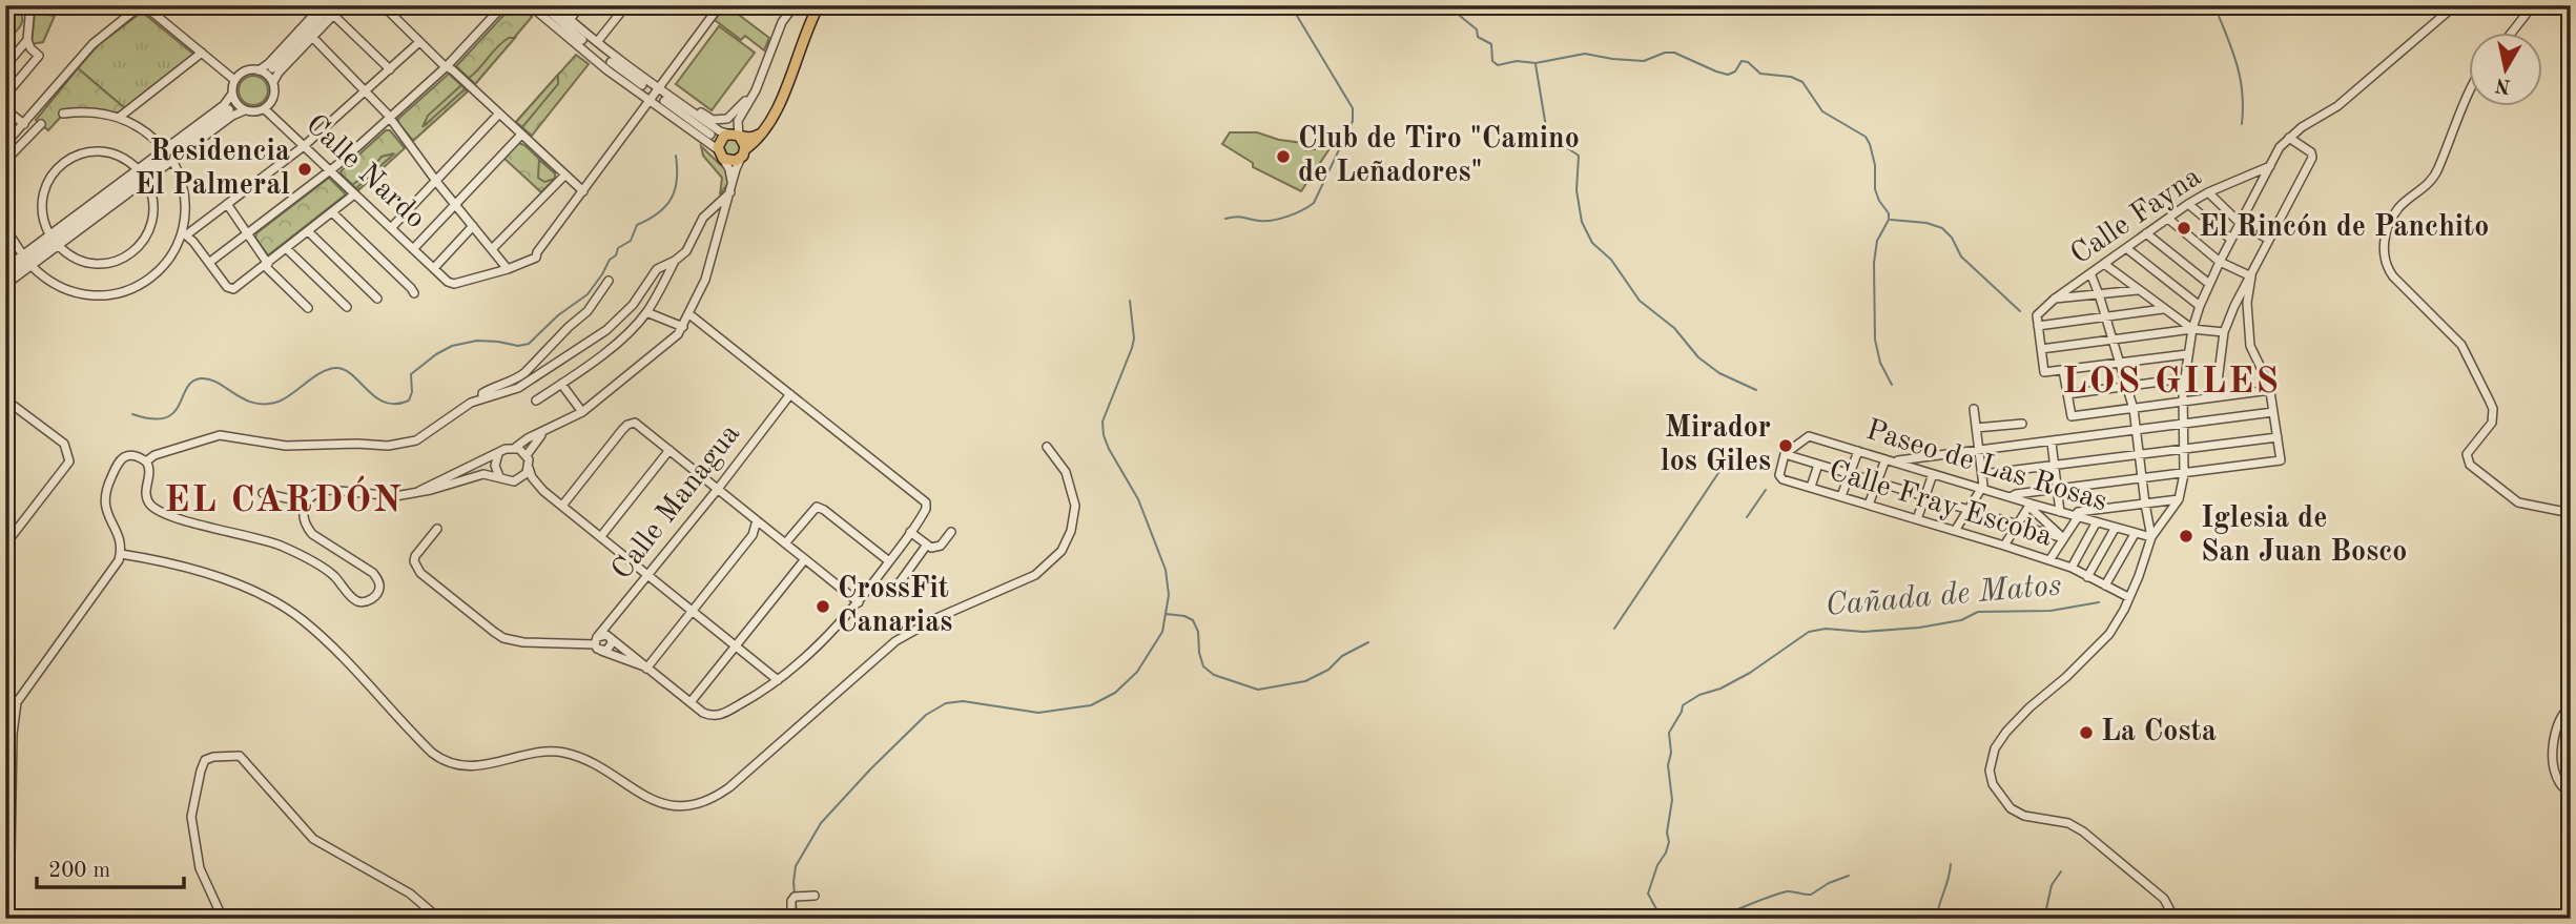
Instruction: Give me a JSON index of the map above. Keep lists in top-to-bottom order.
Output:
{
  "streets": {
    "street": [
      "Calle Nardo",
      "Calle Fayna",
      "Paseo de Las Rosas",
      "Calle Managua",
      "Calle Fray Escoba"
    ]
  },
  "crossings": [
    ["Paseo de Las Rosas", "Calle Fray Escoba"]
  ],
  "districts": ["LOS GILES", "EL CARDÓN"],
  "water": ["Cañada de Matos"],
  "places": [
    "Club de Tiro \"Camino de Leñadores\"",
    "Residencia El Palmeral",
    "El Rincón de Panchito",
    "Mirador los Giles",
    "Iglesia de San Juan Bosco",
    "CrossFit Canarias",
    "La Costa"
  ],
  "scale_bar": "200 m",
  "north": "bottom"
}
